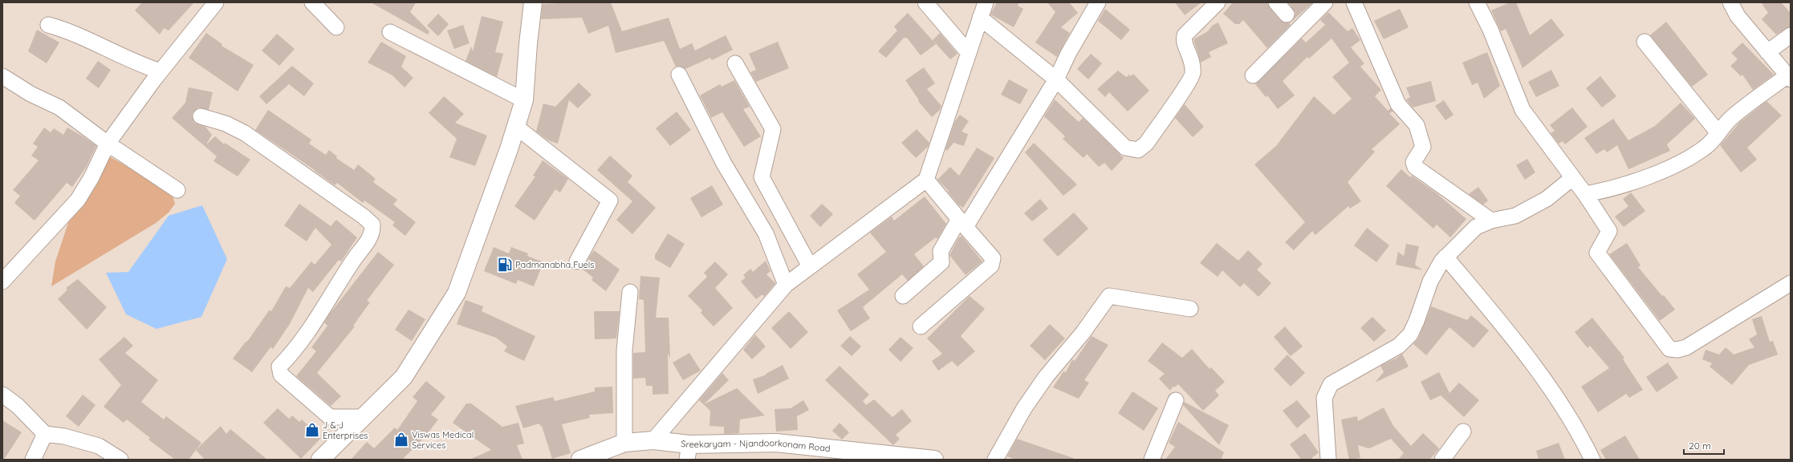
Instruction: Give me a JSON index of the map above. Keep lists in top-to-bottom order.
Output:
{
  "streets": {
    "main road": ["Sreekaryam - Njandoorkonam Road"]
  },
  "places": {
    "fuel station": ["Padmanabha Fuels"],
    "shop": ["J & J Enterprises", "Viswas Medical Services"]
  },
  "scale_bar": "20 m"
}
